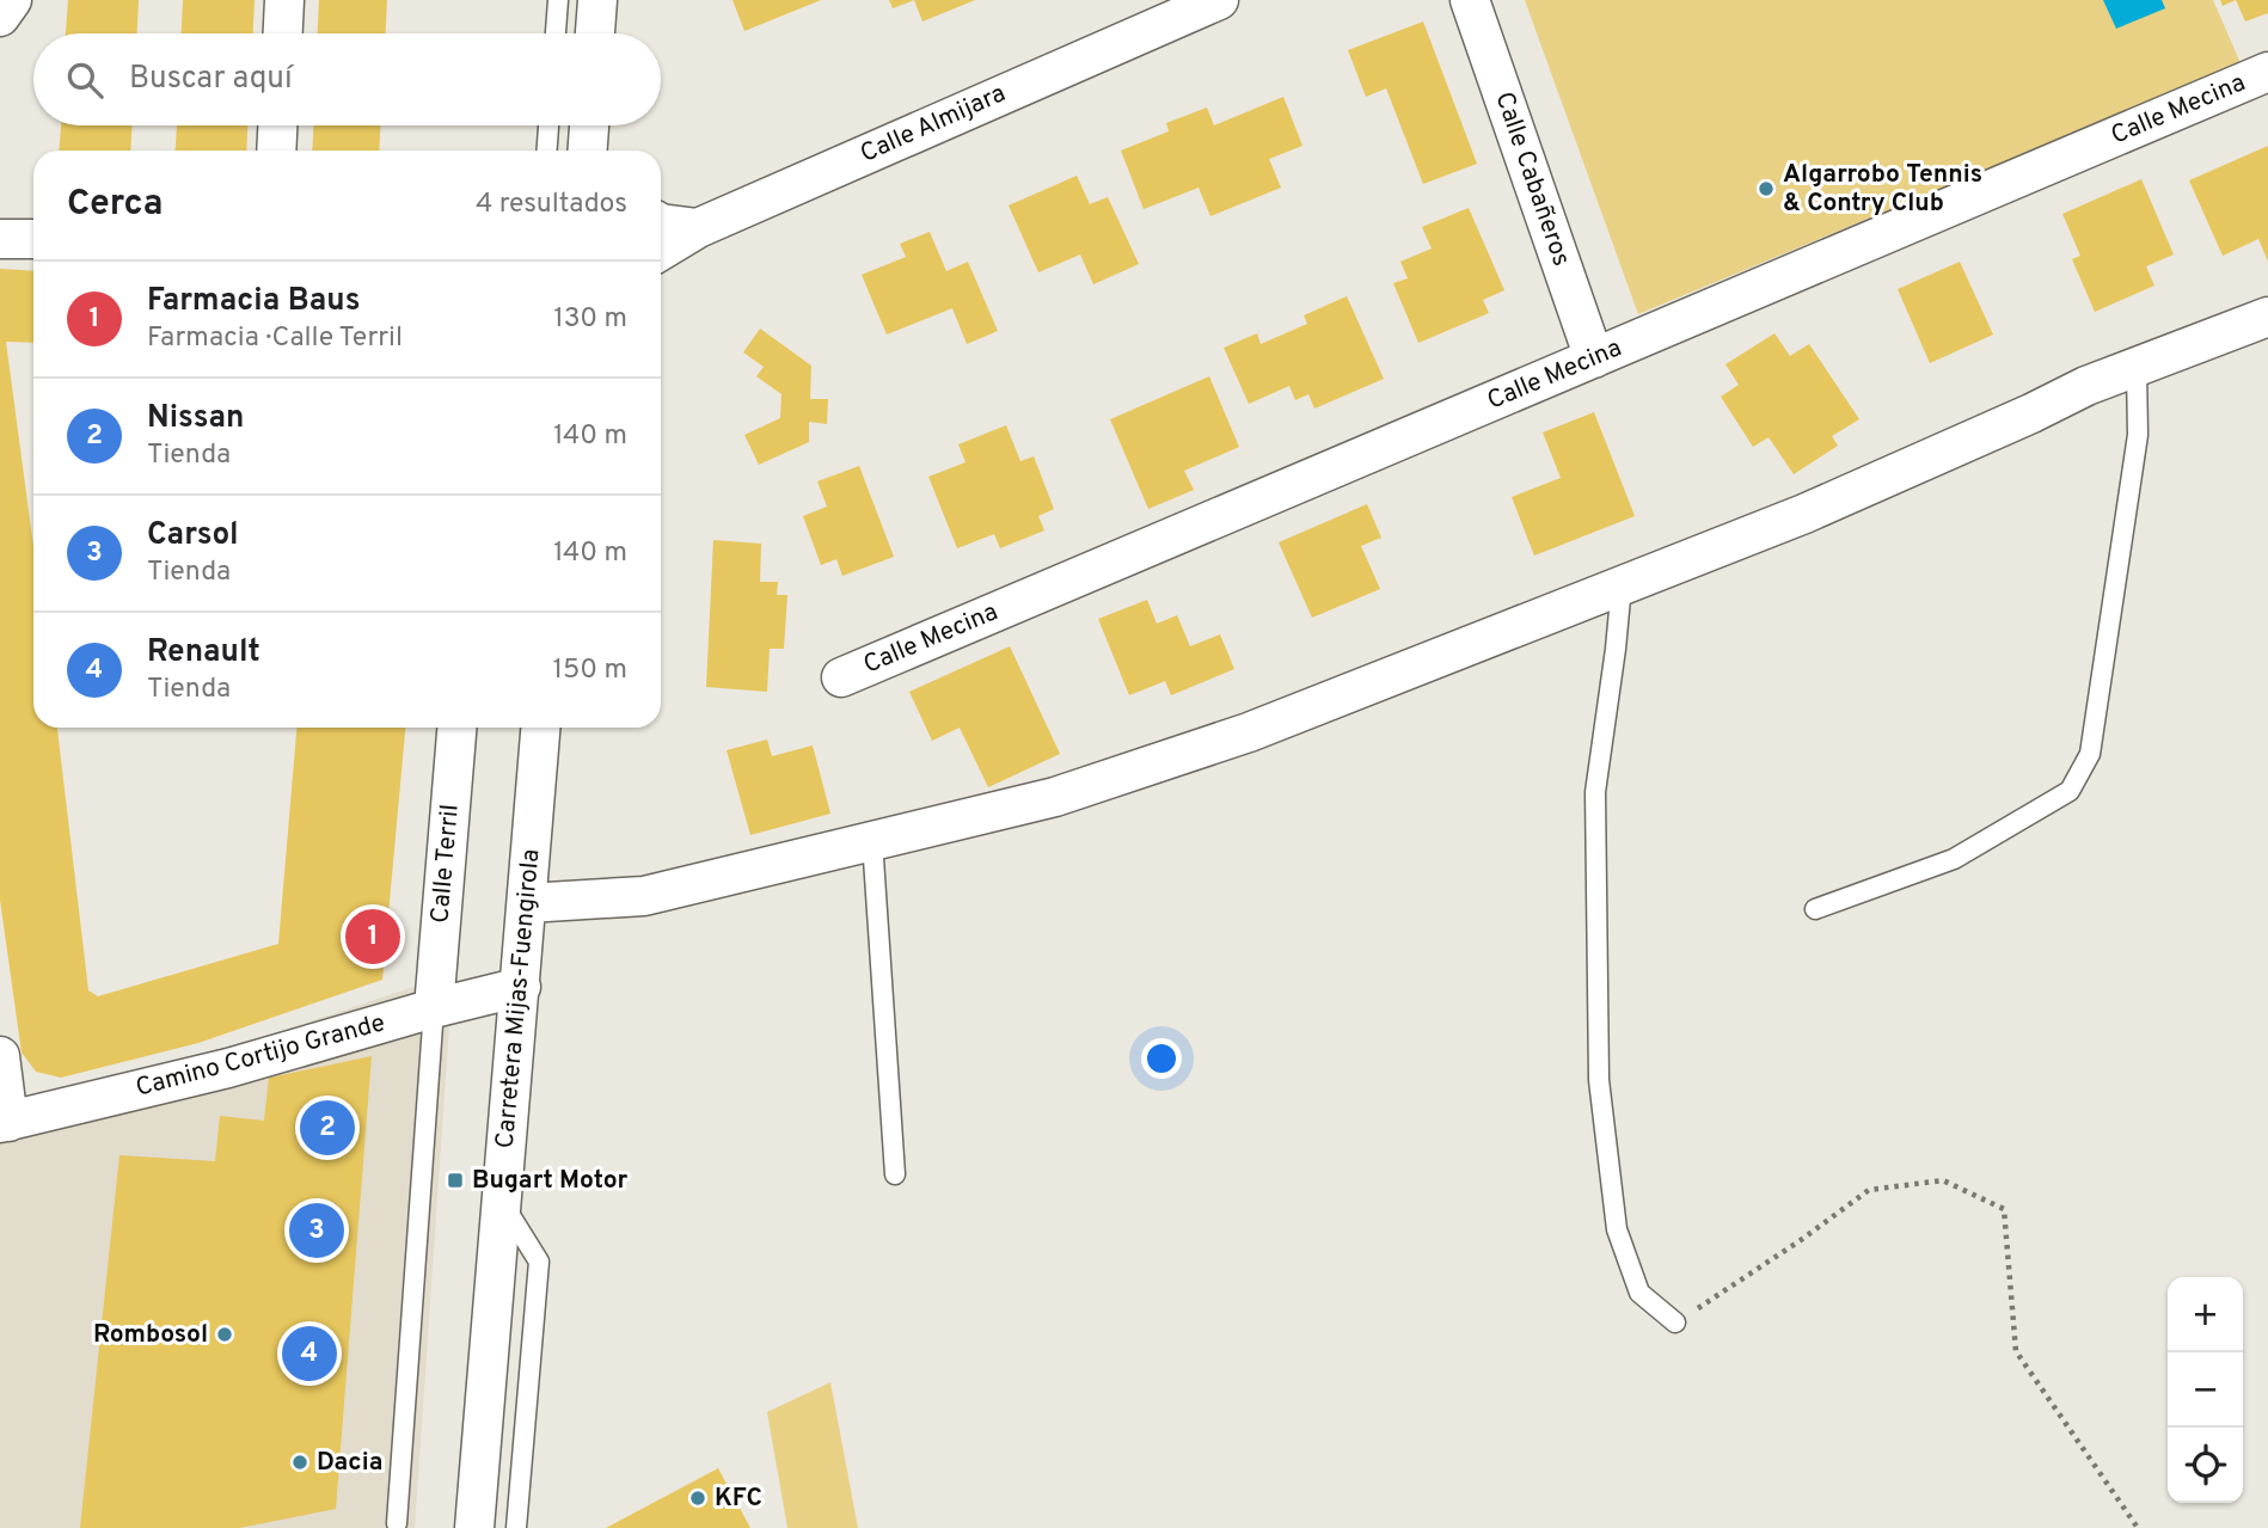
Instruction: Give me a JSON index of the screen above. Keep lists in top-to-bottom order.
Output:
{
  "streets": {
    "street": [
      "Calle Mecina",
      "Calle Almijara",
      "Calle Cabañeros",
      "Calle Terril",
      "Carretera Mijas-Fuengirola",
      "Camino Cortijo Grande"
    ]
  },
  "crossings": [
    ["Calle Mecina", "Calle Cabañeros"],
    ["Calle Terril", "Camino Cortijo Grande"],
    ["Carretera Mijas-Fuengirola", "Camino Cortijo Grande"]
  ],
  "places": {
    "other": [
      "Algarrobo Tennis & Contry Club",
      "Rombosol",
      "Dacia",
      "KFC"
    ],
    "transit": ["Bugart Motor"]
  },
  "page": {
    "search": "Buscar aquí",
    "heading": ["Cerca", "4 resultados"],
    "list": [
      {
        "mark": "1",
        "name": "Farmacia Baus",
        "note": "Farmacia · Calle Terril",
        "value": "130 m"
      },
      {
        "mark": "2",
        "name": "Nissan",
        "note": "Tienda",
        "value": "140 m"
      },
      {
        "mark": "3",
        "name": "Carsol",
        "note": "Tienda",
        "value": "140 m"
      },
      {
        "mark": "4",
        "name": "Renault",
        "note": "Tienda",
        "value": "150 m"
      }
    ],
    "pins": [
      "1",
      "2",
      "3",
      "4"
    ],
    "map_buttons": ["+", "−"]
  }
}
